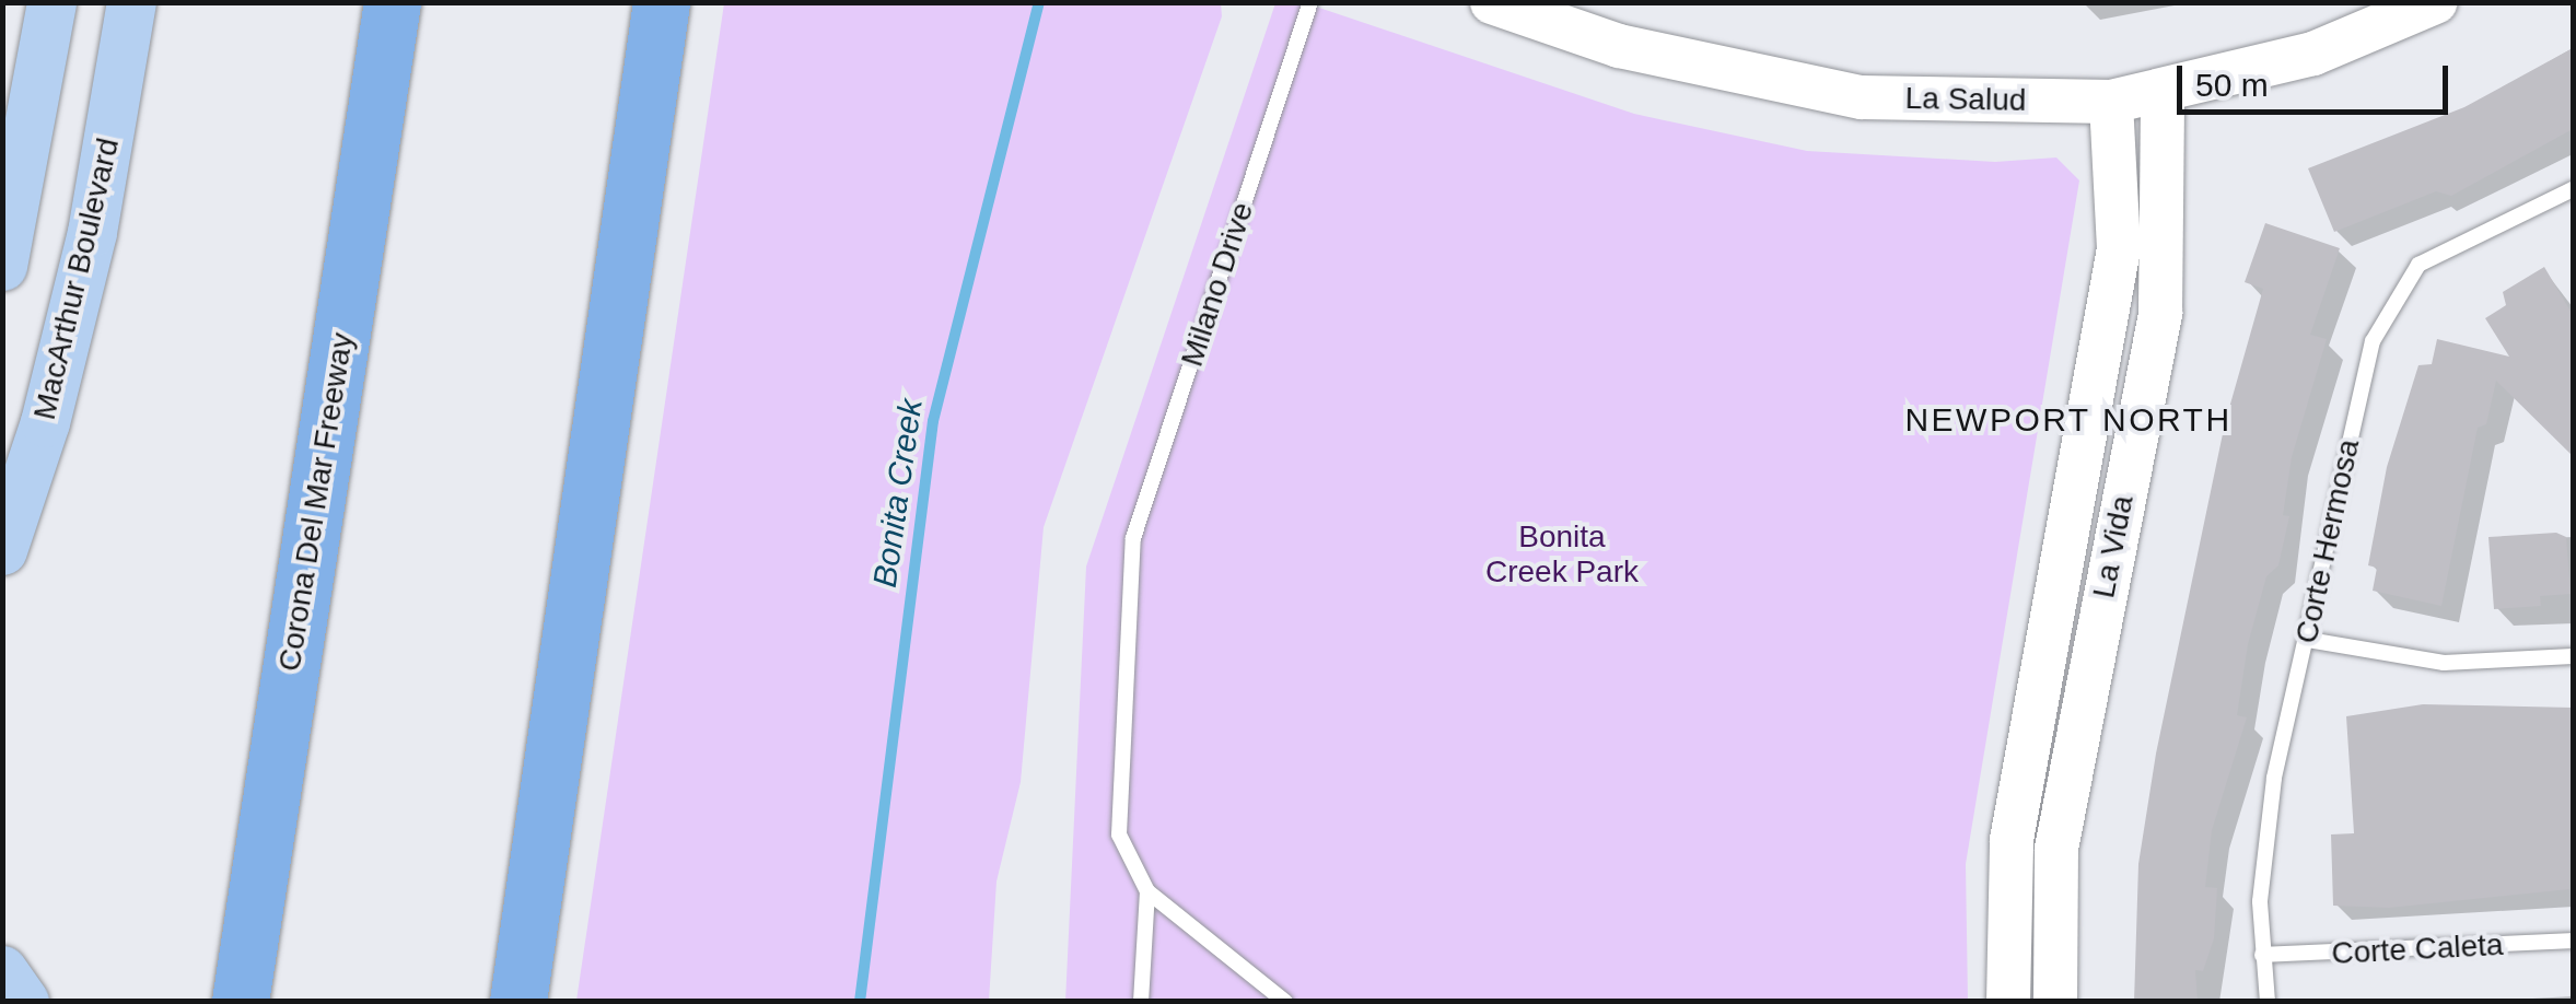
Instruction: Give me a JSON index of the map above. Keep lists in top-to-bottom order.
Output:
{
  "streets": {
    "highway": ["Corona Del Mar Freeway"],
    "main road": ["MacArthur Boulevard"],
    "street": ["La Salud", "La Vida"],
    "lane": ["Milano Drive", "Corte Hermosa", "Corte Caleta"]
  },
  "crossings": [
    ["La Salud", "La Vida"],
    ["Corte Hermosa", "Corte Caleta"]
  ],
  "districts": ["NEWPORT NORTH"],
  "water": ["Bonita Creek"],
  "parks": ["Bonita Creek Park"],
  "scale_bar": "50 m"
}
